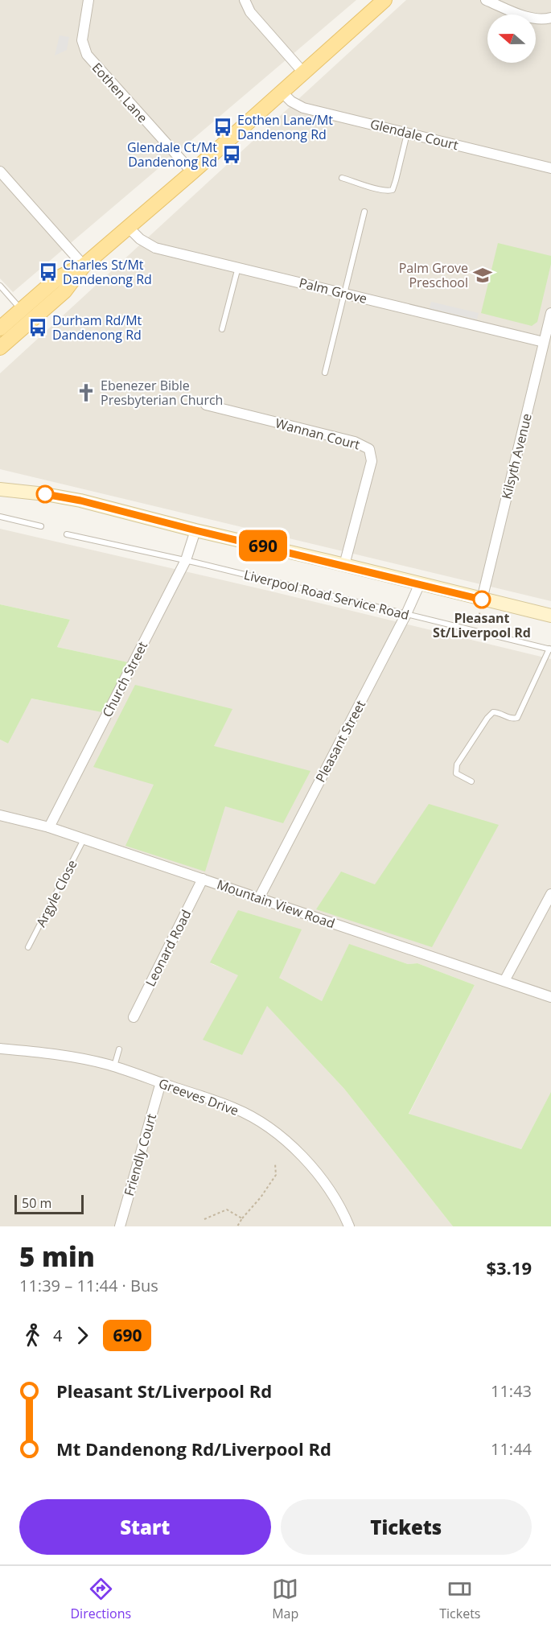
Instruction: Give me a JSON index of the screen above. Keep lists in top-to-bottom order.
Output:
{
  "streets": {
    "street": [
      "Eothen Lane",
      "Glendale Court",
      "Palm Grove",
      "Wannan Court",
      "Kilsyth Avenue",
      "Church Street",
      "Pleasant Street",
      "Mountain View Road",
      "Leonard Road",
      "Greeves Drive",
      "Friendly Court"
    ],
    "lane": ["Liverpool Road Service Road", "Argyle Close"]
  },
  "crossings": [
    ["Palm Grove", "Kilsyth Avenue"],
    ["Liverpool Road Service Road", "Church Street"],
    ["Liverpool Road Service Road", "Pleasant Street"],
    ["Church Street", "Mountain View Road"],
    ["Pleasant Street", "Mountain View Road"],
    ["Argyle Close", "Mountain View Road"],
    ["Mountain View Road", "Leonard Road"],
    ["Greeves Drive", "Friendly Court"]
  ],
  "places": {
    "bus stop": [
      "Eothen Lane/Mt Dandenong Rd",
      "Glendale Ct/Mt Dandenong Rd",
      "Charles St/Mt Dandenong Rd",
      "Durham Rd/Mt Dandenong Rd"
    ],
    "school or university": ["Palm Grove Preschool"],
    "church": ["Ebenezer Bible Presbyterian Church"],
    "other": ["Pleasant St/Liverpool Rd"]
  },
  "lines": ["bus line 690"],
  "scale_bar": "50 m",
  "north": "left",
  "page": {
    "on_map": "690",
    "scale": "50 m",
    "heading": ["5 min", "11:39 – 11:44 · Bus", "$3.19"],
    "legs": ["4", "690"],
    "list": [
      {
        "name": "Pleasant St/Liverpool Rd",
        "value": "11:43"
      },
      {
        "name": "Mt Dandenong Rd/Liverpool Rd",
        "value": "11:44"
      }
    ],
    "buttons": ["Start", "Tickets"],
    "tabs": ["Directions", "Map", "Tickets"]
  }
}
